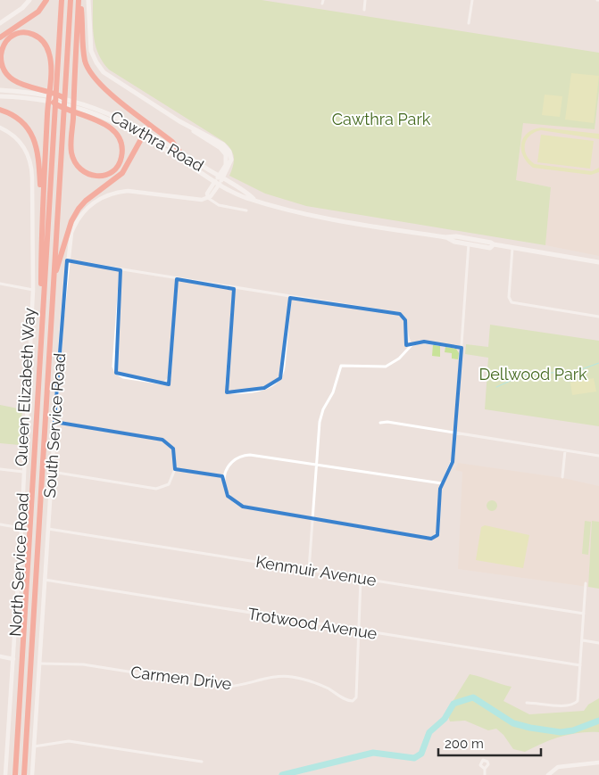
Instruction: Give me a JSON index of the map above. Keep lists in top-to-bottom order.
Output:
{
  "streets": {
    "highway": ["Queen Elizabeth Way"],
    "main road": ["Cawthra Road"],
    "street": [
      "South Service Road",
      "North Service Road",
      "Kenmuir Avenue",
      "Trotwood Avenue",
      "Carmen Drive"
    ]
  },
  "crossings": [
    ["South Service Road", "Kenmuir Avenue"],
    ["South Service Road", "Trotwood Avenue"],
    ["South Service Road", "Carmen Drive"],
    ["Kenmuir Avenue", "Carmen Drive"],
    ["Trotwood Avenue", "Carmen Drive"]
  ],
  "parks": ["Cawthra Park", "Dellwood Park"],
  "scale_bar": "200 m"
}
